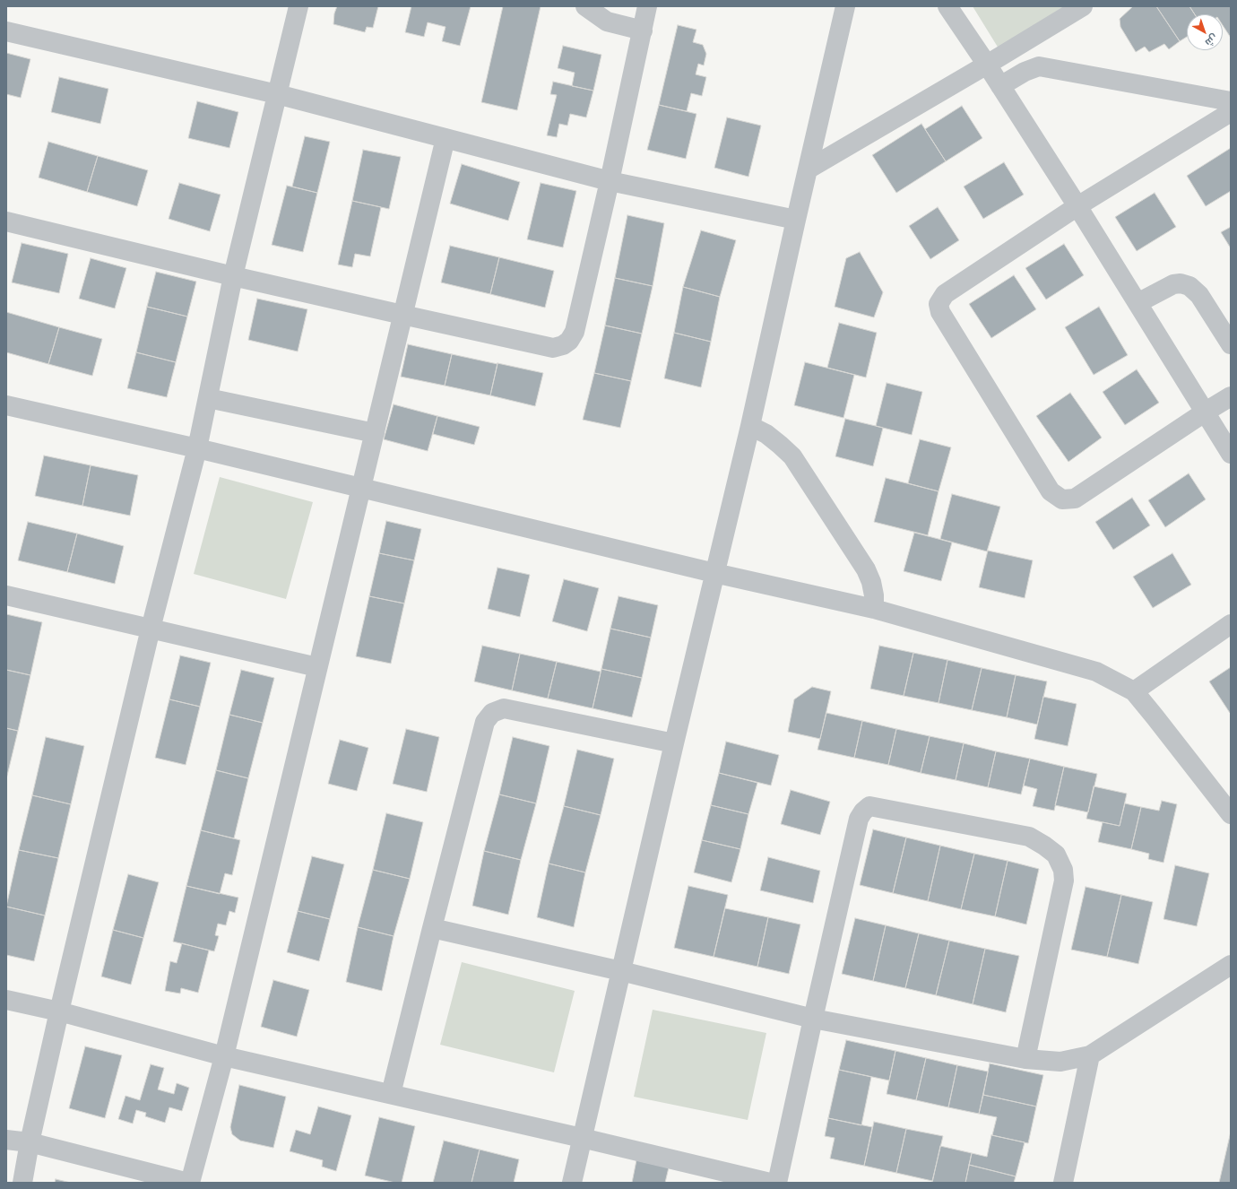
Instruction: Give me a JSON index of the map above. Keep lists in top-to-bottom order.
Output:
{
  "north": "bottom right"
}
